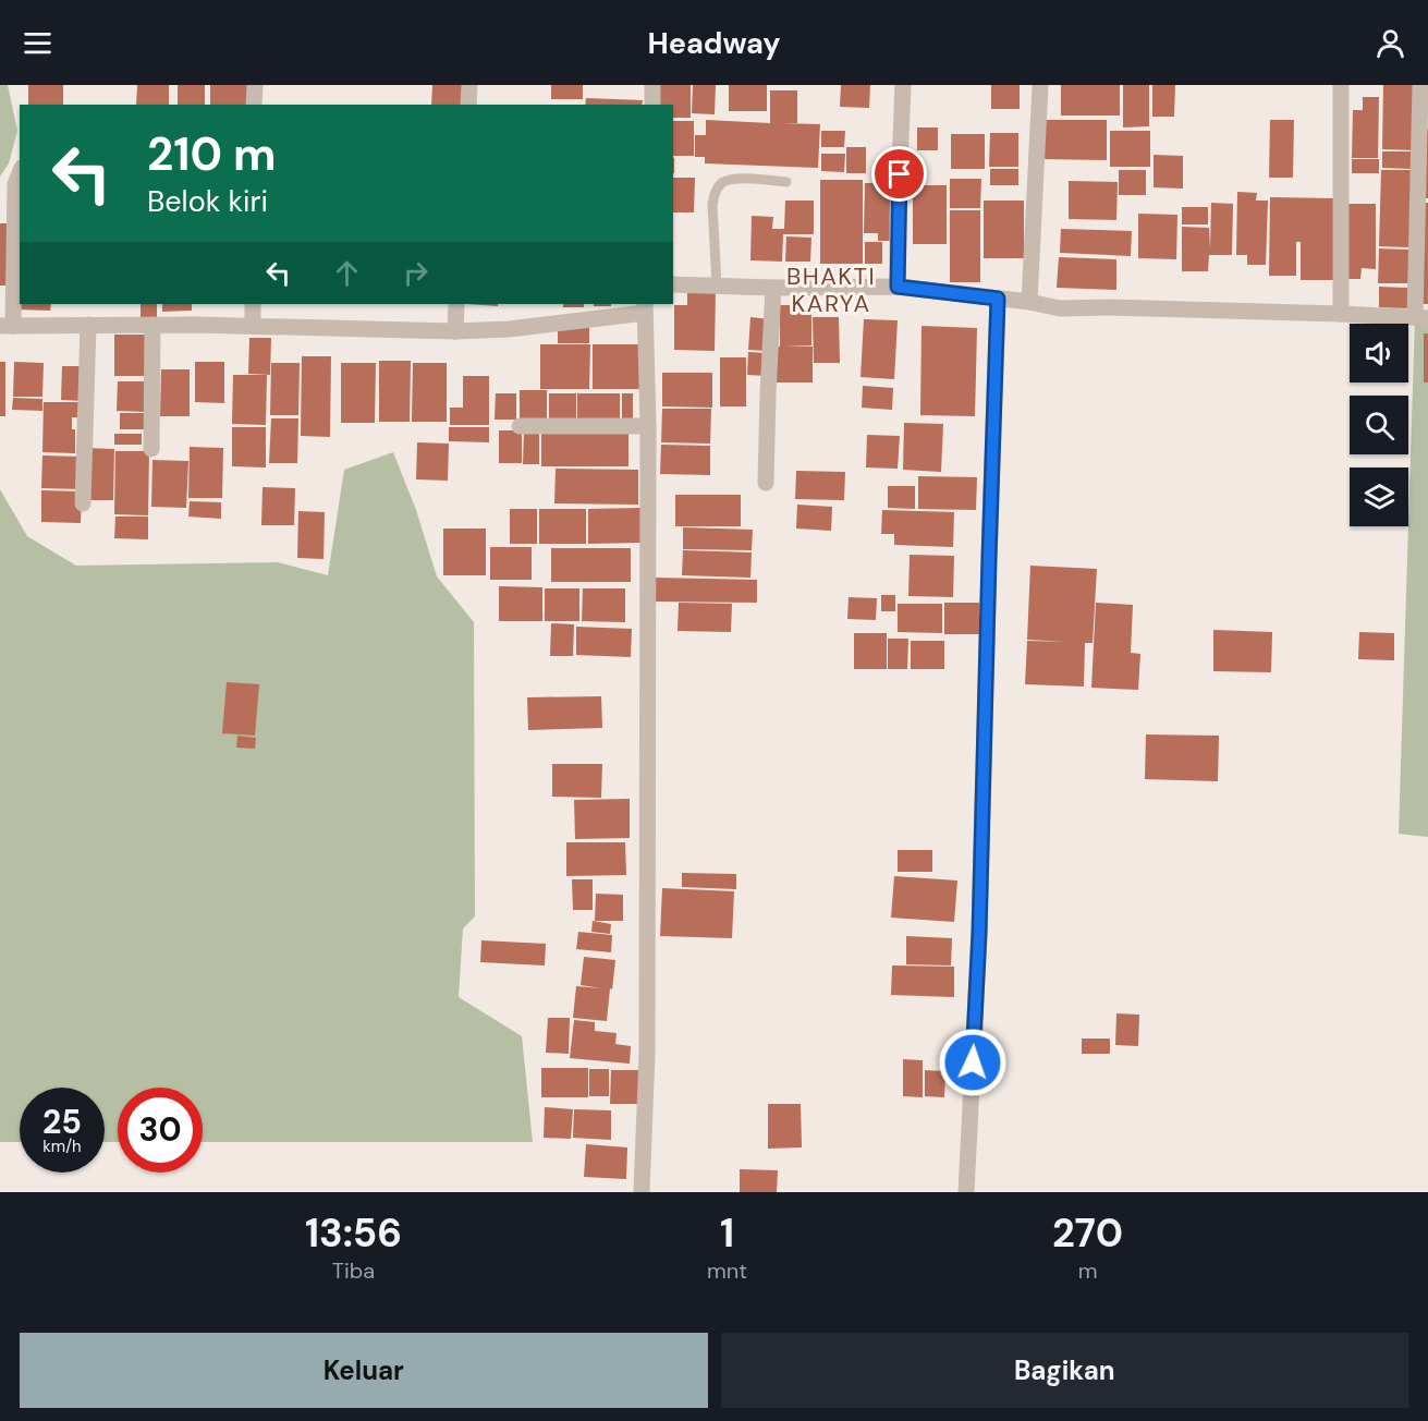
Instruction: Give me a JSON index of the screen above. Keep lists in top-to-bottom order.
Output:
{
  "districts": ["BHAKTI KARYA"],
  "page": {
    "header": "Headway",
    "turn": ["210 m", "Belok kiri"],
    "speed": "25 km/h",
    "limit": "30",
    "eta": [
      "13:56",
      "Tiba",
      "1",
      "mnt",
      "270",
      "m"
    ],
    "buttons": ["Keluar", "Bagikan"]
  }
}
